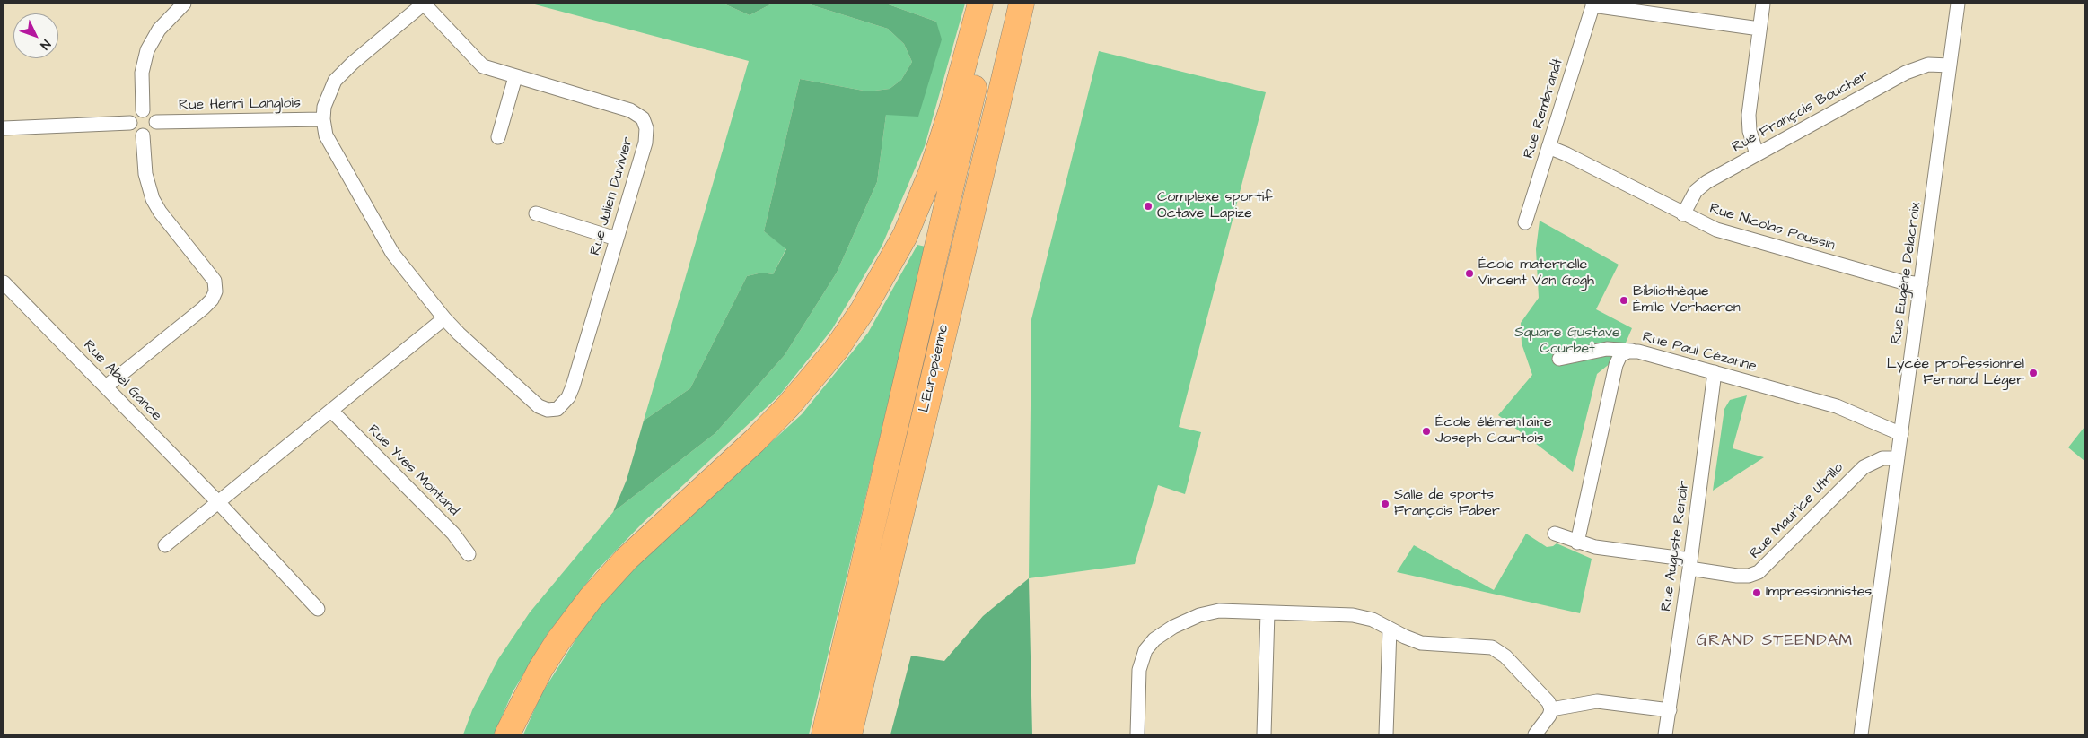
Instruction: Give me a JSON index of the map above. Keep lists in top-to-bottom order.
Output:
{
  "streets": {
    "highway": ["L'Européenne"],
    "street": [
      "Rue Henri Langlois",
      "Rue Rembrandt",
      "Rue François Boucher",
      "Rue Julien Duvivier",
      "Rue Nicolas Poussin",
      "Rue Eugène Delacroix",
      "Rue Paul Cézanne",
      "Rue Abel Gance",
      "Rue Yves Montand",
      "Rue Maurice Utrillo",
      "Rue Auguste Renoir"
    ]
  },
  "crossings": [
    ["Rue Rembrandt", "Rue Nicolas Poussin"],
    ["Rue François Boucher", "Rue Nicolas Poussin"],
    ["Rue François Boucher", "Rue Eugène Delacroix"],
    ["Rue Nicolas Poussin", "Rue Eugène Delacroix"],
    ["Rue Eugène Delacroix", "Rue Paul Cézanne"],
    ["Rue Eugène Delacroix", "Rue Maurice Utrillo"],
    ["Rue Paul Cézanne", "Rue Maurice Utrillo"],
    ["Rue Paul Cézanne", "Rue Auguste Renoir"],
    ["Rue Maurice Utrillo", "Rue Auguste Renoir"]
  ],
  "districts": ["GRAND STEENDAM"],
  "parks": ["Square Gustave Courbet"],
  "places": [
    "Complexe sportif Octave Lapize",
    "École maternelle Vincent Van Gogh",
    "Bibliothèque Émile Verhaeren",
    "Lycée professionnel Fernand Léger",
    "École élémentaire Joseph Courtois",
    "Salle de sports François Faber",
    "Impressionnistes"
  ],
  "north": "bottom right"
}
